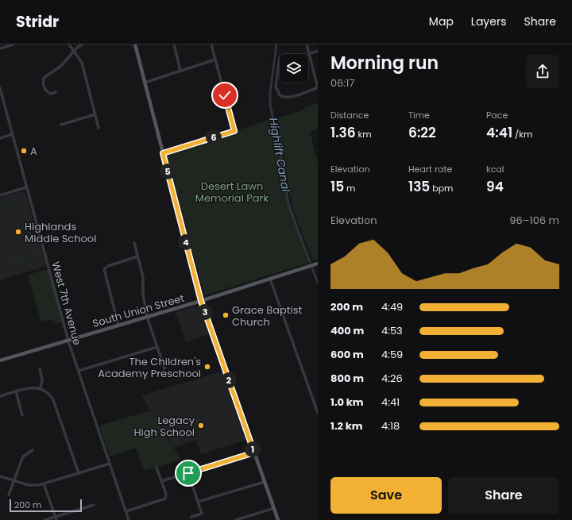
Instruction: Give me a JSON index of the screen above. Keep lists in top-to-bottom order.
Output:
{
  "streets": {
    "main road": ["South Union Street"],
    "street": ["West 7th Avenue"]
  },
  "crossings": [
    ["West 7th Avenue", "South Union Street"]
  ],
  "water": ["Highlift Canal"],
  "parks": ["Desert Lawn Memorial Park"],
  "places": [
    "A",
    "Highlands Middle School",
    "Grace Baptist Church",
    "The Children's Academy Preschool",
    "Legacy High School"
  ],
  "scale_bar": "200 m",
  "page": {
    "header": "Stridr",
    "nav": ["Map", "Layers", "Share"],
    "heading": ["Morning run", "06:17"],
    "stats": [
      ["Distance", "1.36 km"],
      ["Time", "6:22"],
      ["Pace", "4:41 /km"],
      ["Elevation", "15 m"],
      ["Heart rate", "135 bpm"],
      ["kcal", "94"]
    ],
    "pins": [
      "6",
      "5",
      "4",
      "3",
      "2",
      "1"
    ],
    "chart": ["Elevation", "96–106 m"],
    "list": [
      {
        "name": "200 m",
        "note": "4:49"
      },
      {
        "name": "400 m",
        "note": "4:53"
      },
      {
        "name": "600 m",
        "note": "4:59"
      },
      {
        "name": "800 m",
        "note": "4:26"
      },
      {
        "name": "1.0 km",
        "note": "4:41"
      },
      {
        "name": "1.2 km",
        "note": "4:18"
      }
    ],
    "buttons": ["Save", "Share"],
    "scale": "200 m"
  }
}
